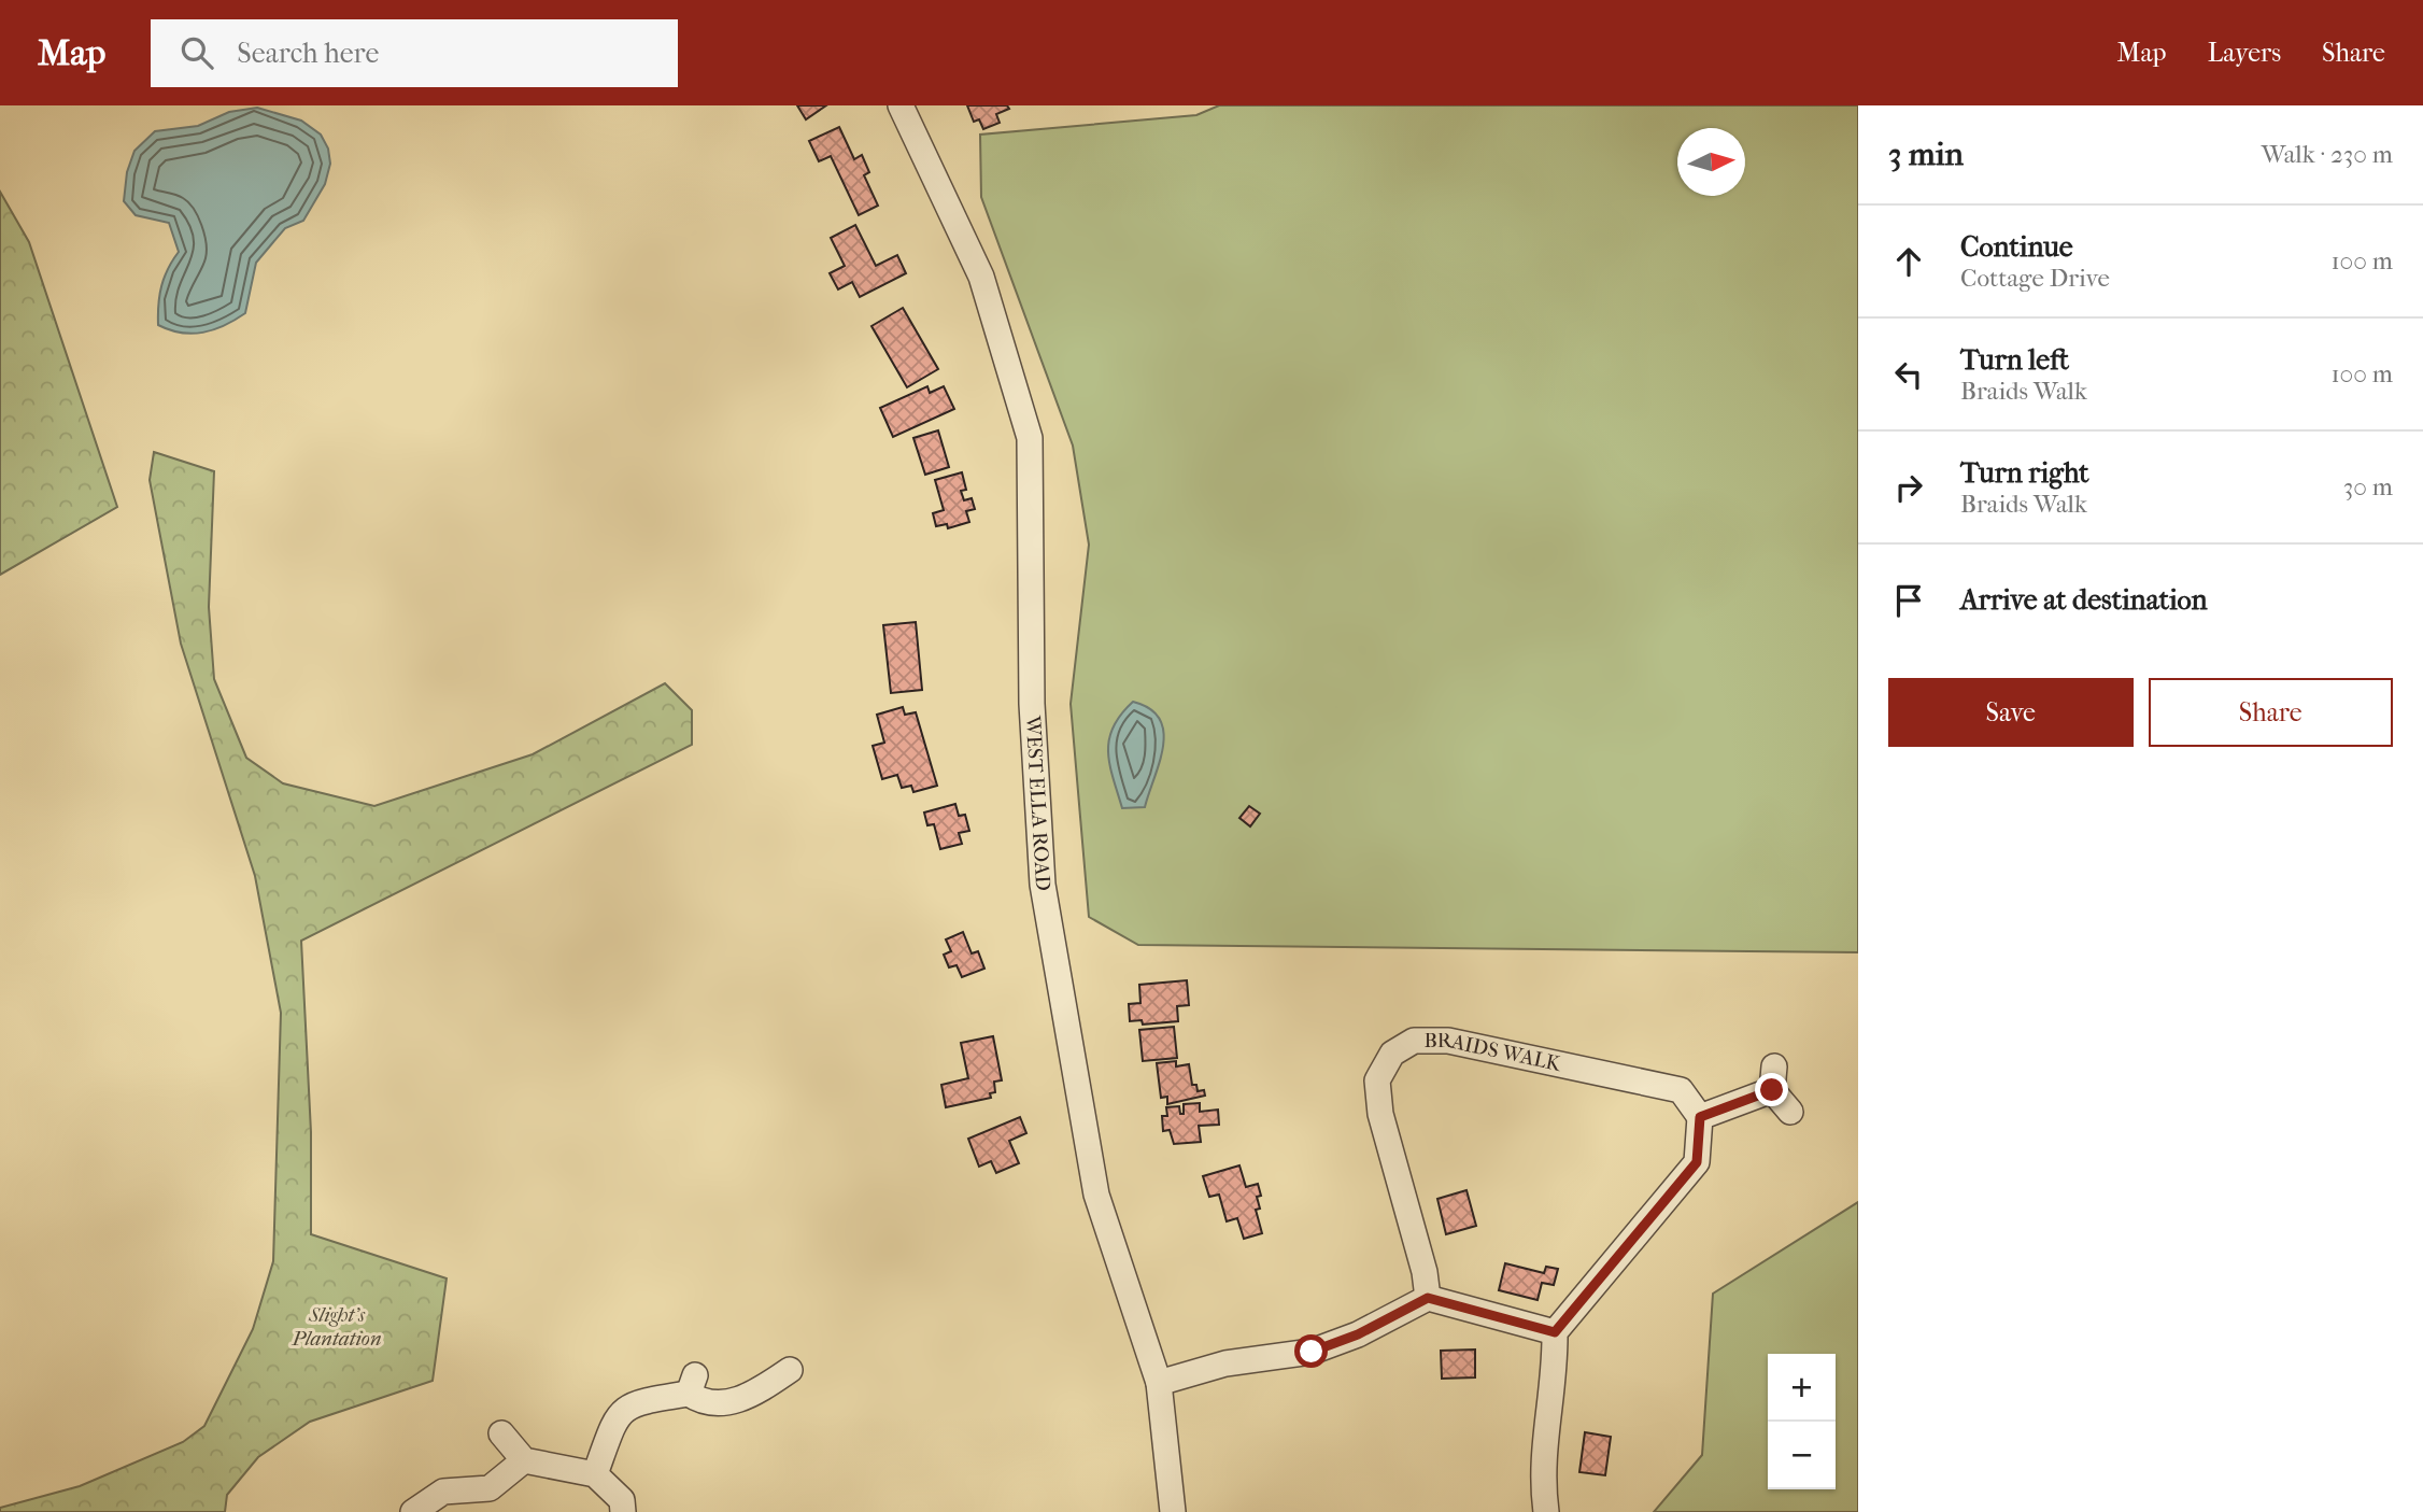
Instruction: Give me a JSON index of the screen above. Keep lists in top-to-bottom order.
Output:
{
  "streets": {
    "street": ["WEST ELLA ROAD", "BRAIDS WALK"]
  },
  "parks": ["Slight's Plantation"],
  "north": "right",
  "page": {
    "header": "Map",
    "search": "Search here",
    "nav": ["Map", "Layers", "Share"],
    "heading": ["3 min", "Walk · 230 m"],
    "list": [
      ["Continue", "Cottage Drive", "100 m"],
      ["Turn left", "Braids Walk", "100 m"],
      ["Turn right", "Braids Walk", "30 m"],
      "Arrive at destination"
    ],
    "buttons": ["Save", "Share"],
    "map_buttons": ["+", "−"]
  }
}
